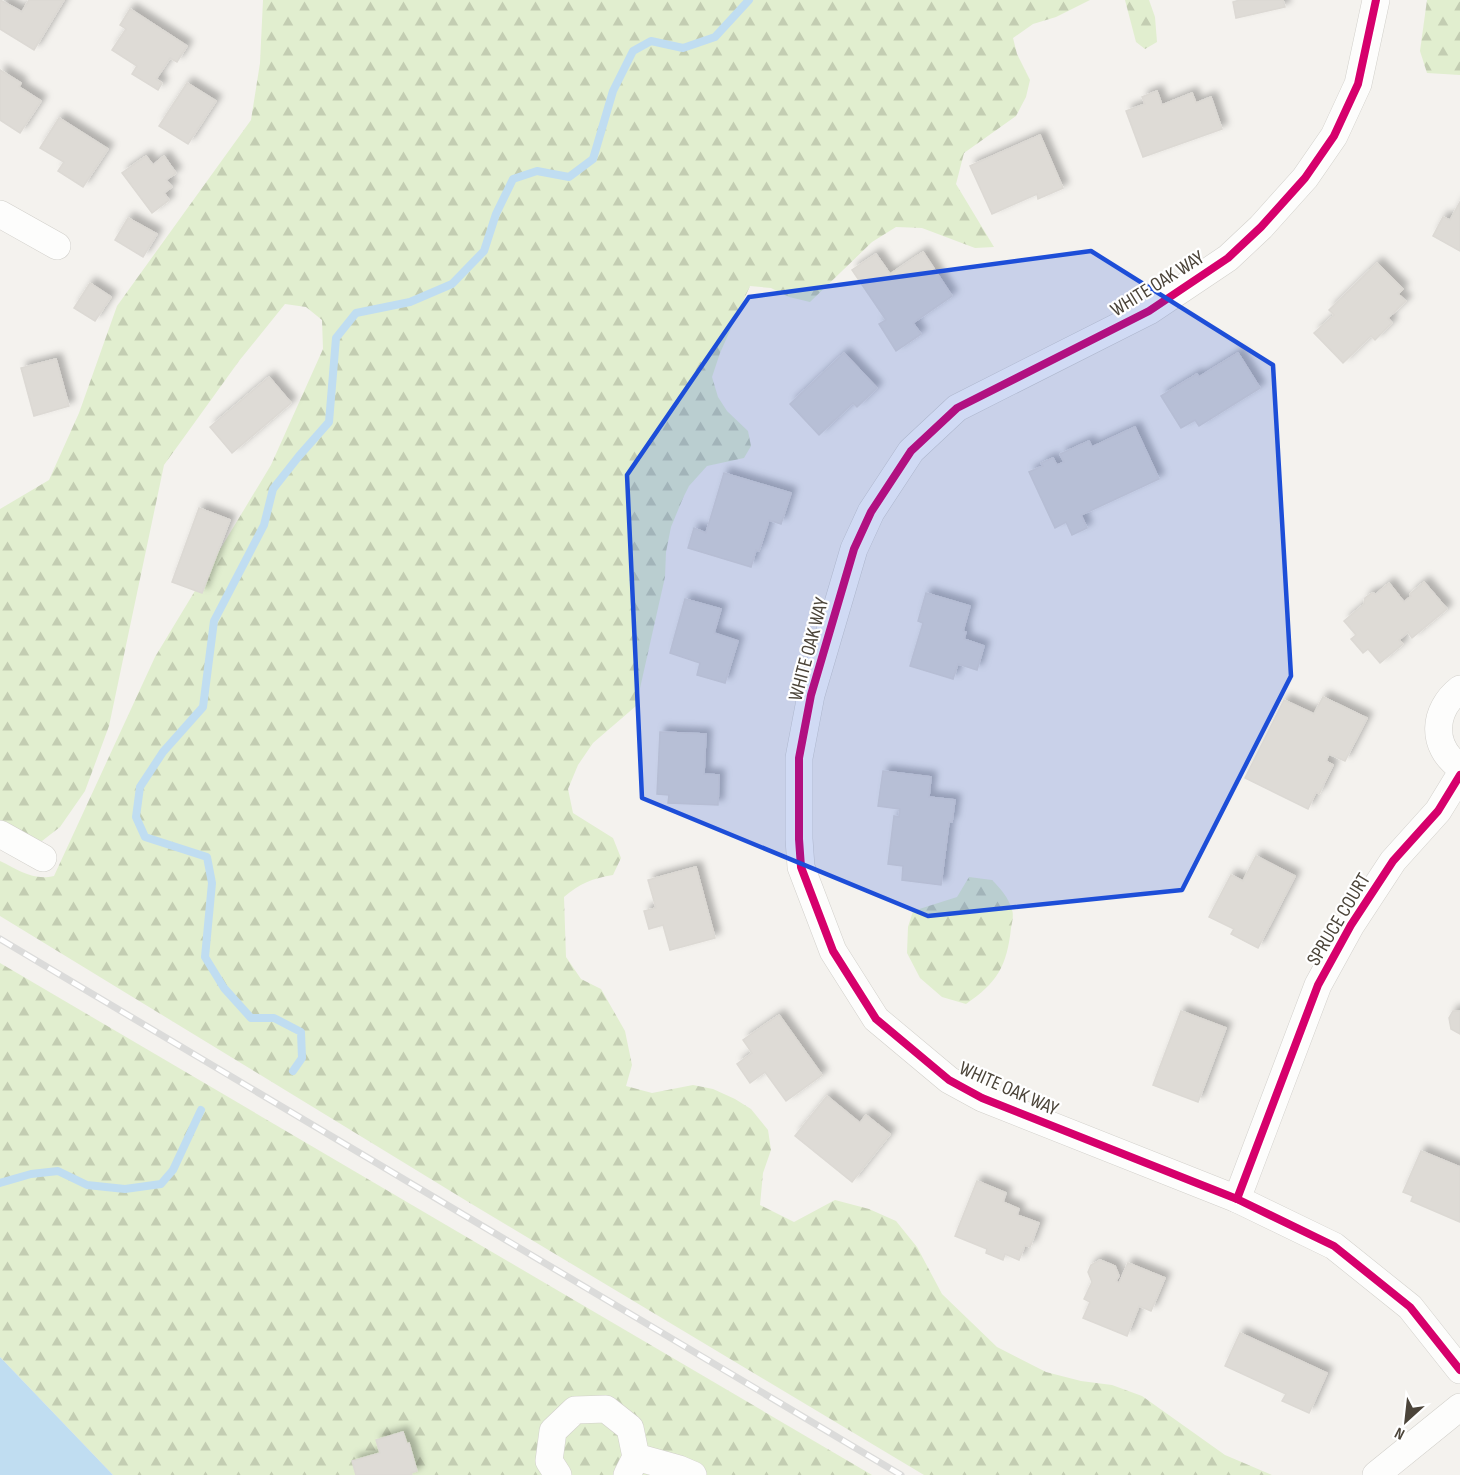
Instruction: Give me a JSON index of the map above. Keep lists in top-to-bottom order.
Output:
{
  "streets": {
    "street": ["WHITE OAK WAY", "SPRUCE COURT"]
  },
  "crossings": [
    ["WHITE OAK WAY", "SPRUCE COURT"]
  ],
  "north": "bottom left"
}
